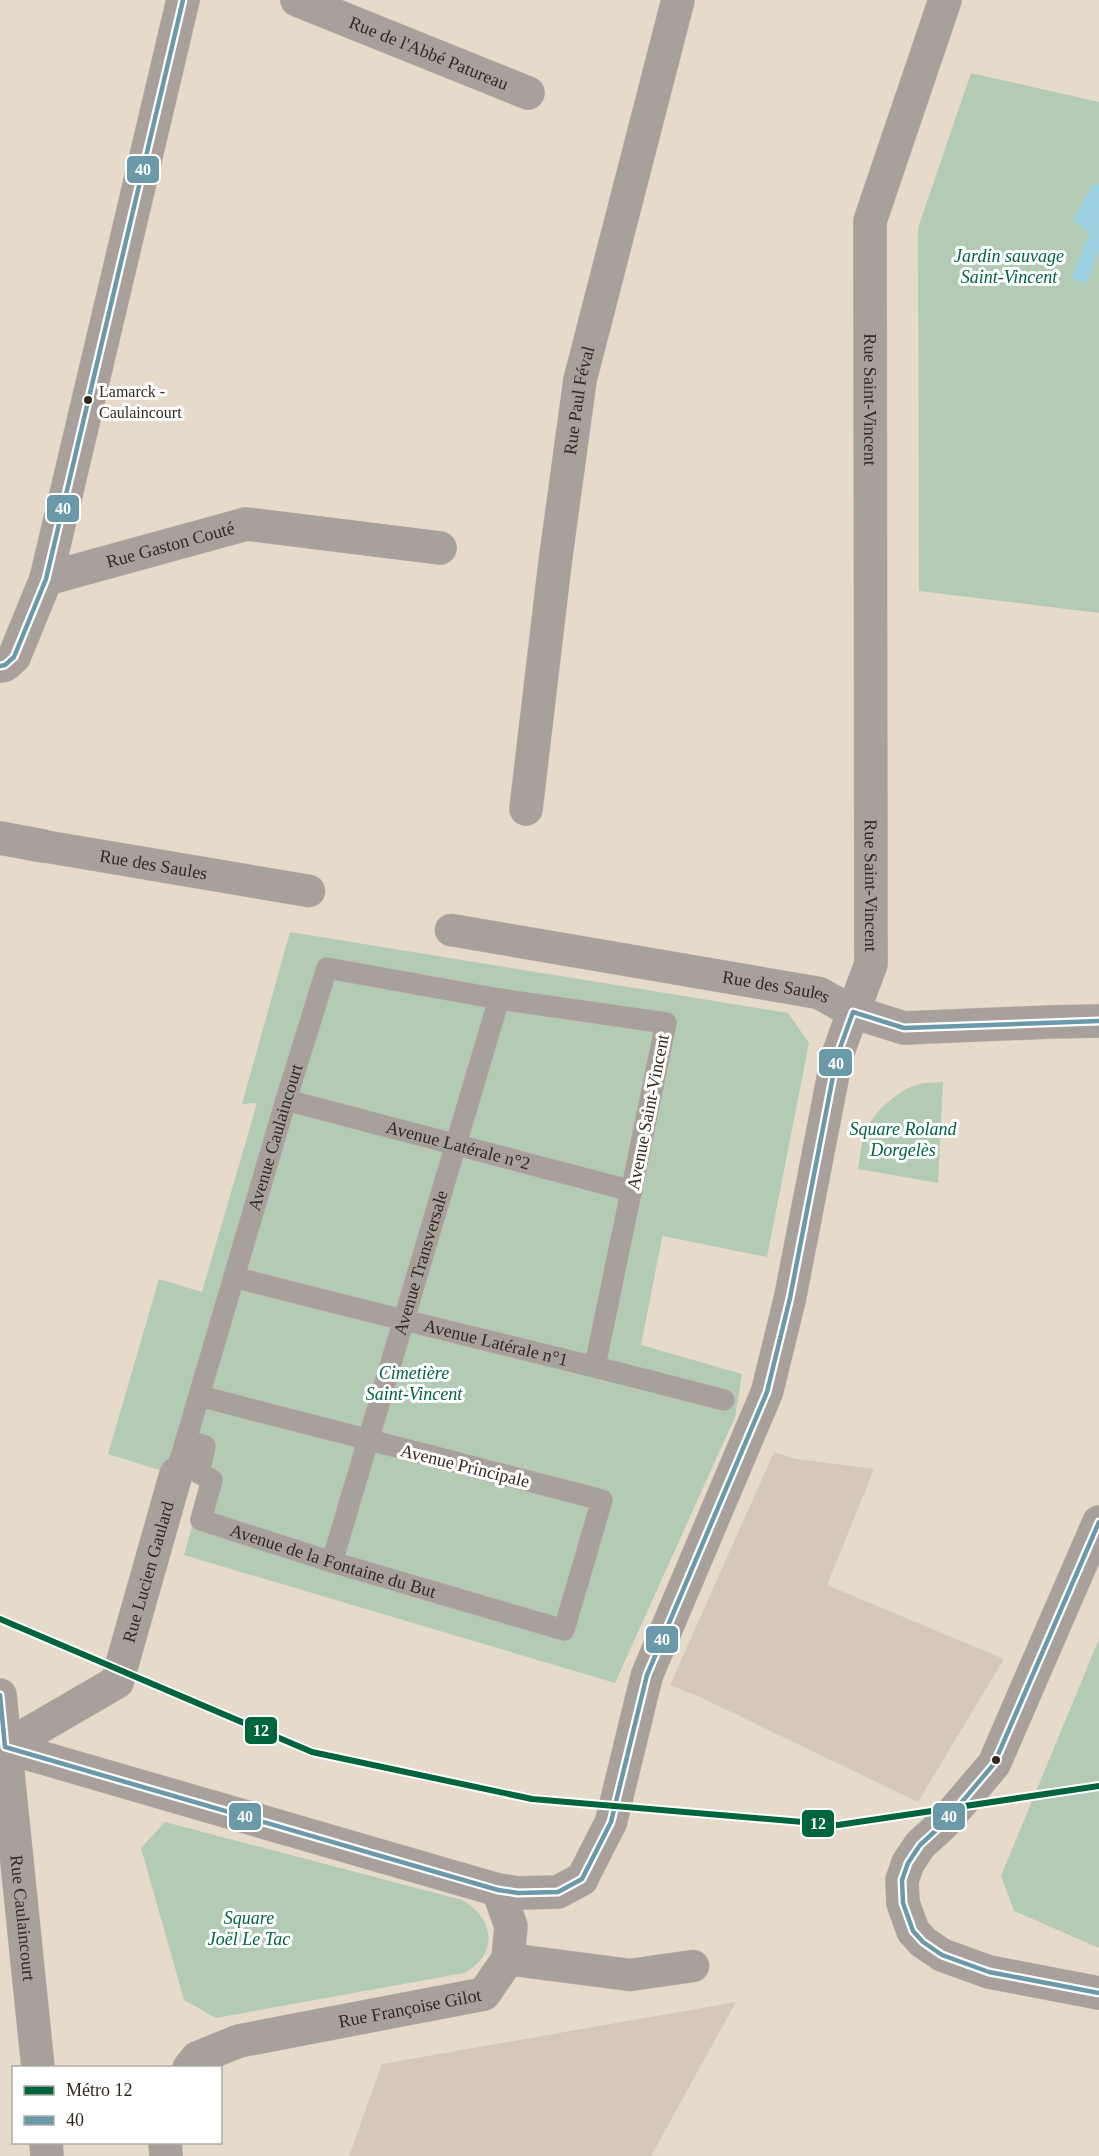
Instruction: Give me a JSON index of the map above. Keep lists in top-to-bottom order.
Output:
{
  "streets": {
    "street": [
      "Rue de l'Abbé Patureau",
      "Rue Paul Féval",
      "Rue Saint-Vincent",
      "Rue Gaston Couté",
      "Rue des Saules",
      "Rue Lucien Gaulard",
      "Rue Caulaincourt",
      "Rue Françoise Gilot"
    ],
    "lane": [
      "Avenue Saint-Vincent",
      "Avenue Caulaincourt",
      "Avenue Latérale n°2",
      "Avenue Transversale",
      "Avenue Latérale n°1",
      "Avenue Principale",
      "Avenue de la Fontaine du But"
    ]
  },
  "crossings": [
    ["Rue Saint-Vincent", "Rue des Saules"],
    ["Avenue Saint-Vincent", "Avenue Caulaincourt"],
    ["Avenue Saint-Vincent", "Avenue Latérale n°2"],
    ["Avenue Saint-Vincent", "Avenue Transversale"],
    ["Avenue Saint-Vincent", "Avenue Latérale n°1"],
    ["Avenue Caulaincourt", "Avenue Latérale n°2"],
    ["Avenue Caulaincourt", "Avenue Transversale"],
    ["Avenue Caulaincourt", "Avenue Latérale n°1"],
    ["Avenue Caulaincourt", "Avenue Principale"],
    ["Avenue Caulaincourt", "Avenue de la Fontaine du But"],
    ["Avenue Caulaincourt", "Rue Lucien Gaulard"],
    ["Avenue Latérale n°2", "Avenue Transversale"],
    ["Avenue Transversale", "Avenue Latérale n°1"],
    ["Avenue Transversale", "Avenue Principale"],
    ["Avenue Transversale", "Avenue de la Fontaine du But"],
    ["Avenue Principale", "Avenue de la Fontaine du But"],
    ["Rue Lucien Gaulard", "Rue Caulaincourt"]
  ],
  "parks": [
    "Jardin sauvage Saint-Vincent",
    "Square Roland Dorgelès",
    "Cimetière Saint-Vincent",
    "Square Joël Le Tac"
  ],
  "places": ["Lamarck - Caulaincourt"],
  "lines": ["transit line 40", "metro line 12"],
  "legend": ["Métro 12", "40"]
}
